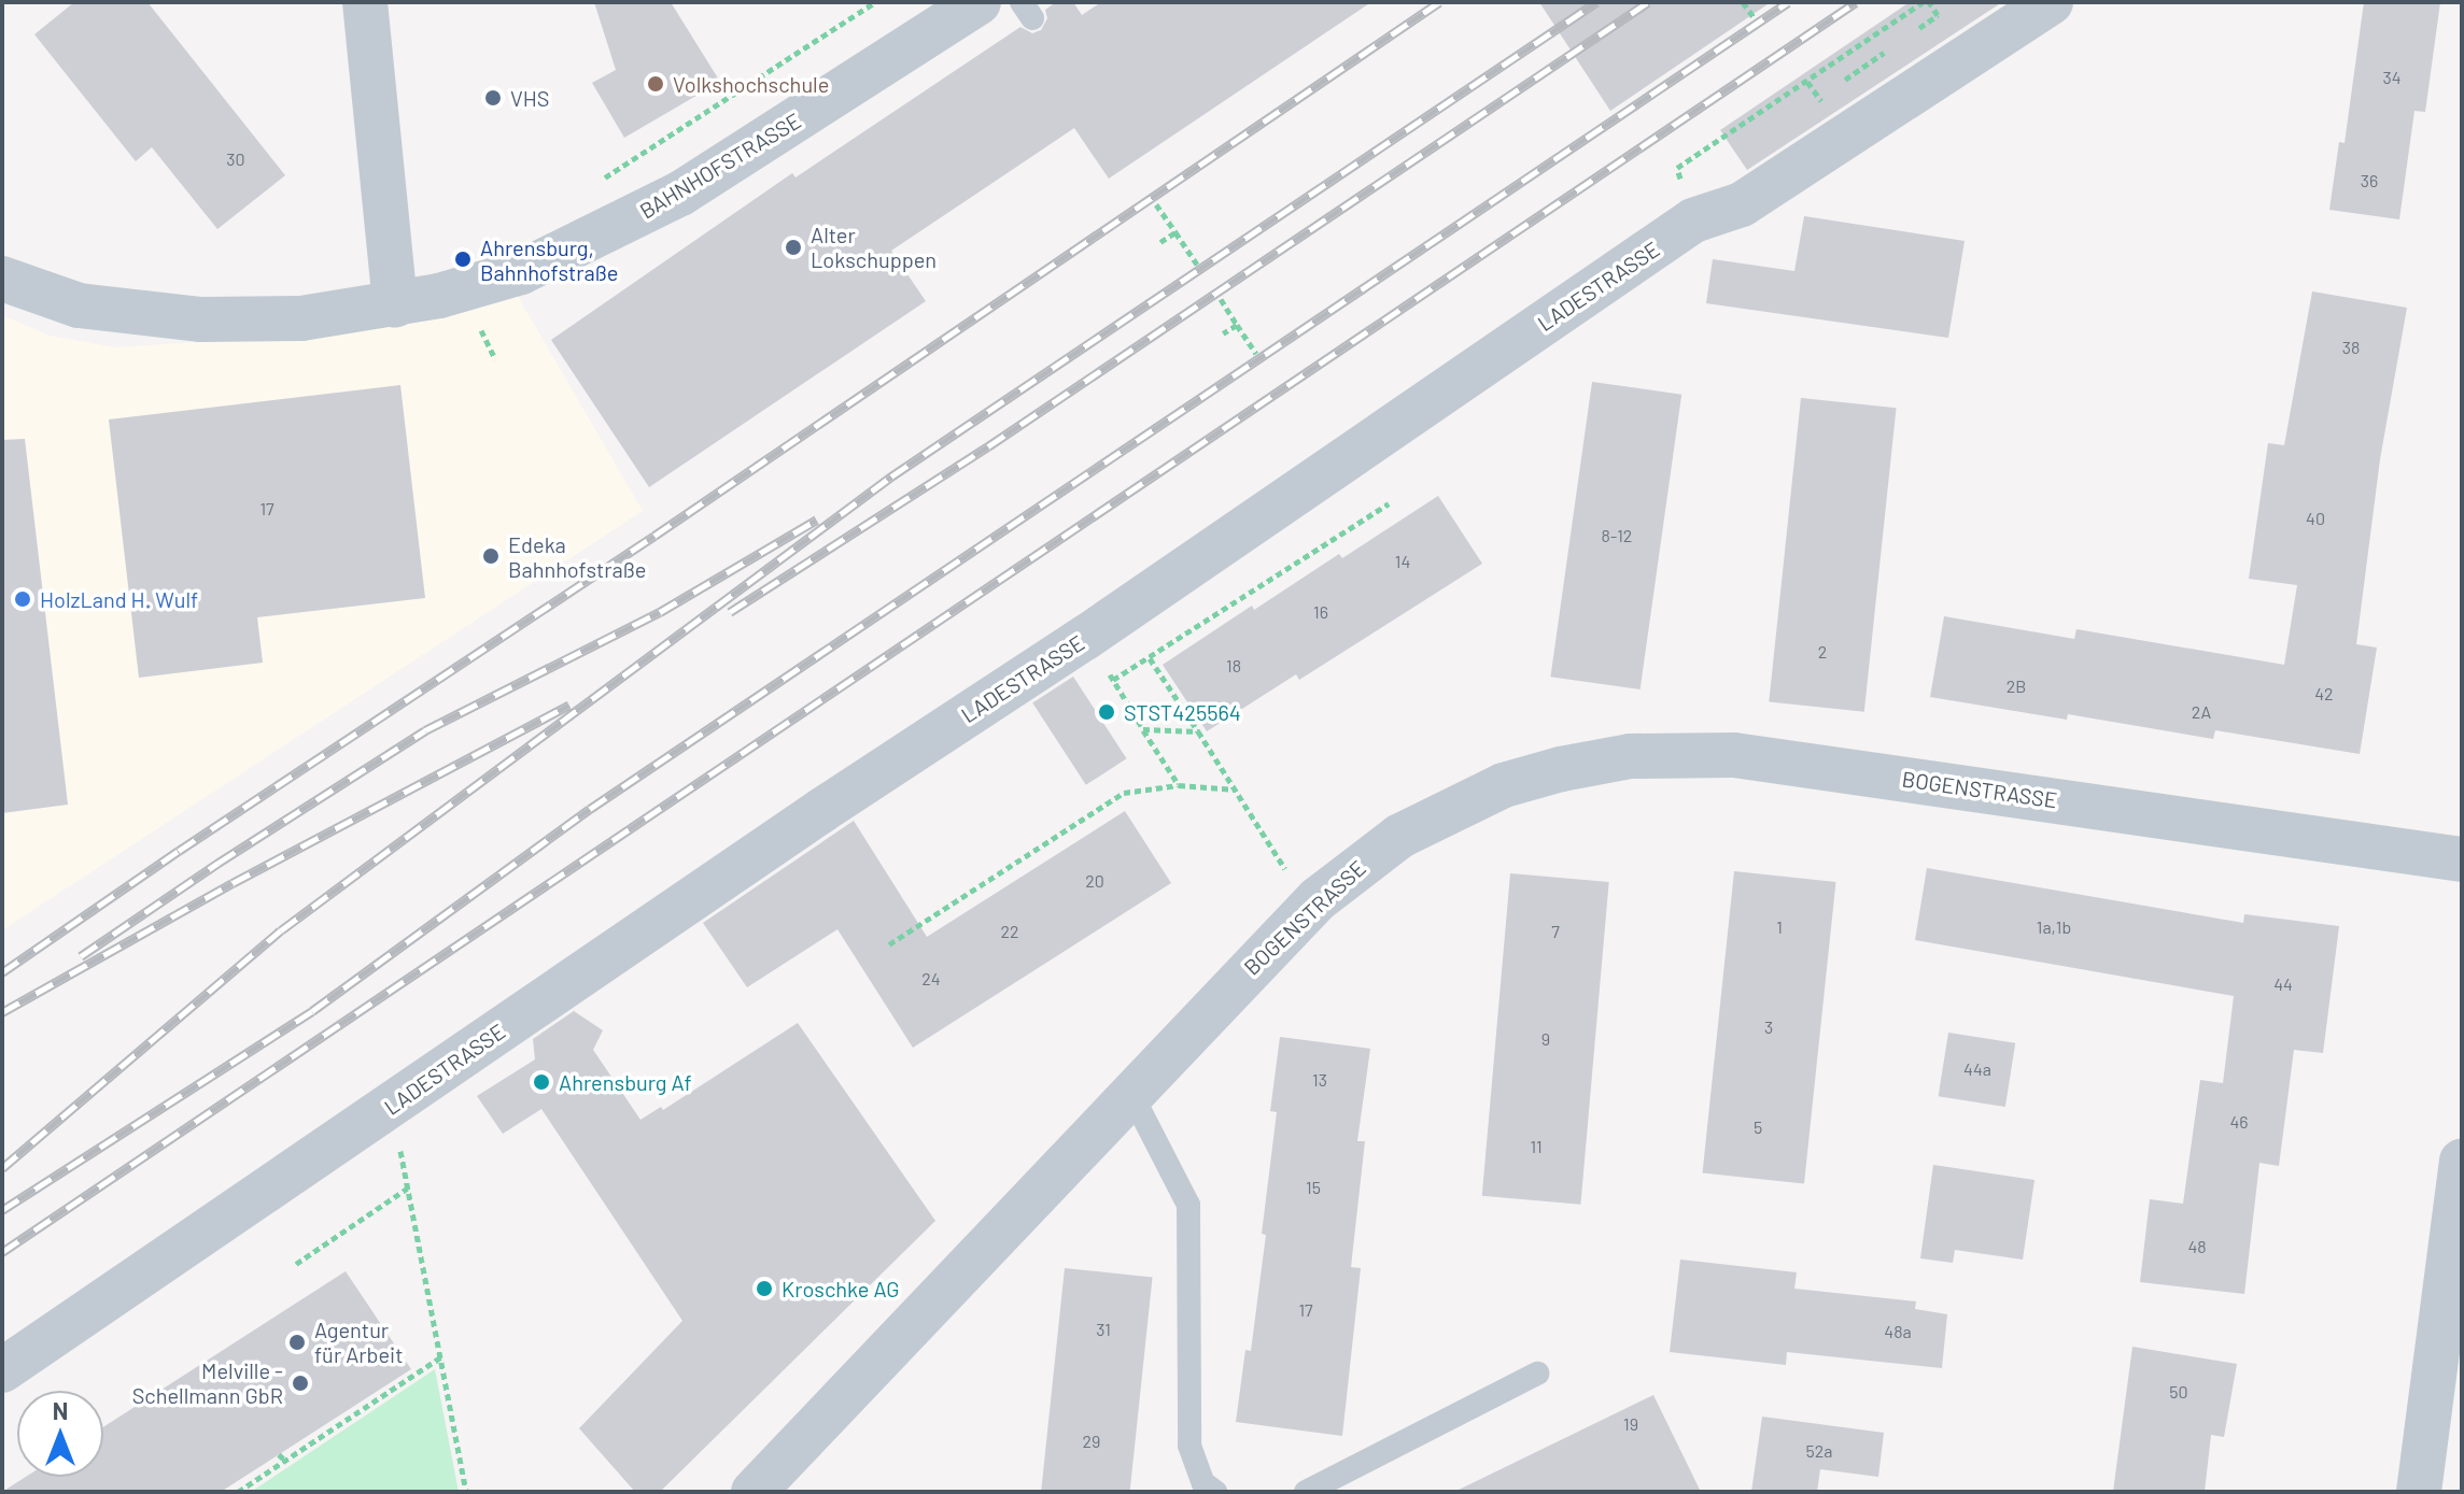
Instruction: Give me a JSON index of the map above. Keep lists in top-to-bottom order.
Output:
{
  "streets": {
    "street": ["BAHNHOFSTRASSE", "LADESTRASSE", "BOGENSTRASSE"]
  },
  "places": [
    "Volkshochschule",
    "VHS",
    "Alter Lokschuppen",
    "Ahrensburg, Bahnhofstraße",
    "Edeka Bahnhofstraße",
    "HolzLand H. Wulf",
    "STST425564",
    "Ahrensburg Af",
    "Kroschke AG",
    "Agentur für Arbeit",
    "Melville - Schellmann GbR"
  ],
  "house_numbers": [
    "34",
    "30",
    "36",
    "38",
    "17",
    "40",
    "8-12",
    "14",
    "16",
    "2",
    "18",
    "2B",
    "42",
    "2A",
    "20",
    "1",
    "1a,1b",
    "22",
    "7",
    "24",
    "44",
    "3",
    "9",
    "44a",
    "13",
    "46",
    "5",
    "11",
    "15",
    "48",
    "17",
    "31",
    "48a",
    "50",
    "19",
    "29",
    "52a"
  ],
  "north": "top"
}
